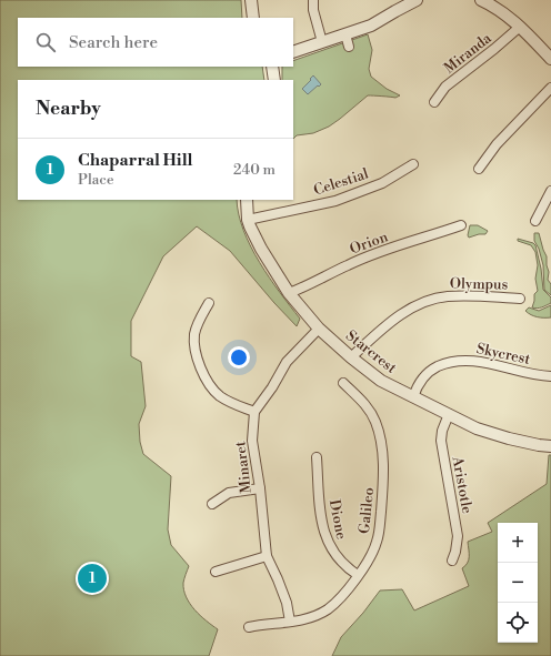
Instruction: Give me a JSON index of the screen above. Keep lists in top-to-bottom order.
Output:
{
  "streets": {
    "street": [
      "Miranda",
      "Celestial",
      "Orion",
      "Olympus",
      "Starcrest",
      "Skycrest",
      "Minaret",
      "Aristotle",
      "Galileo",
      "Dione"
    ]
  },
  "crossings": [
    ["Celestial", "Starcrest"],
    ["Orion", "Starcrest"],
    ["Olympus", "Starcrest"],
    ["Starcrest", "Skycrest"],
    ["Starcrest", "Minaret"],
    ["Starcrest", "Aristotle"],
    ["Minaret", "Galileo"],
    ["Galileo", "Dione"]
  ],
  "page": {
    "search": "Search here",
    "heading": "Nearby",
    "list": [
      {
        "mark": "1",
        "name": "Chaparral Hill",
        "note": "Place",
        "value": "240 m"
      }
    ],
    "map_buttons": ["+", "−"],
    "pins": "1"
  }
}
